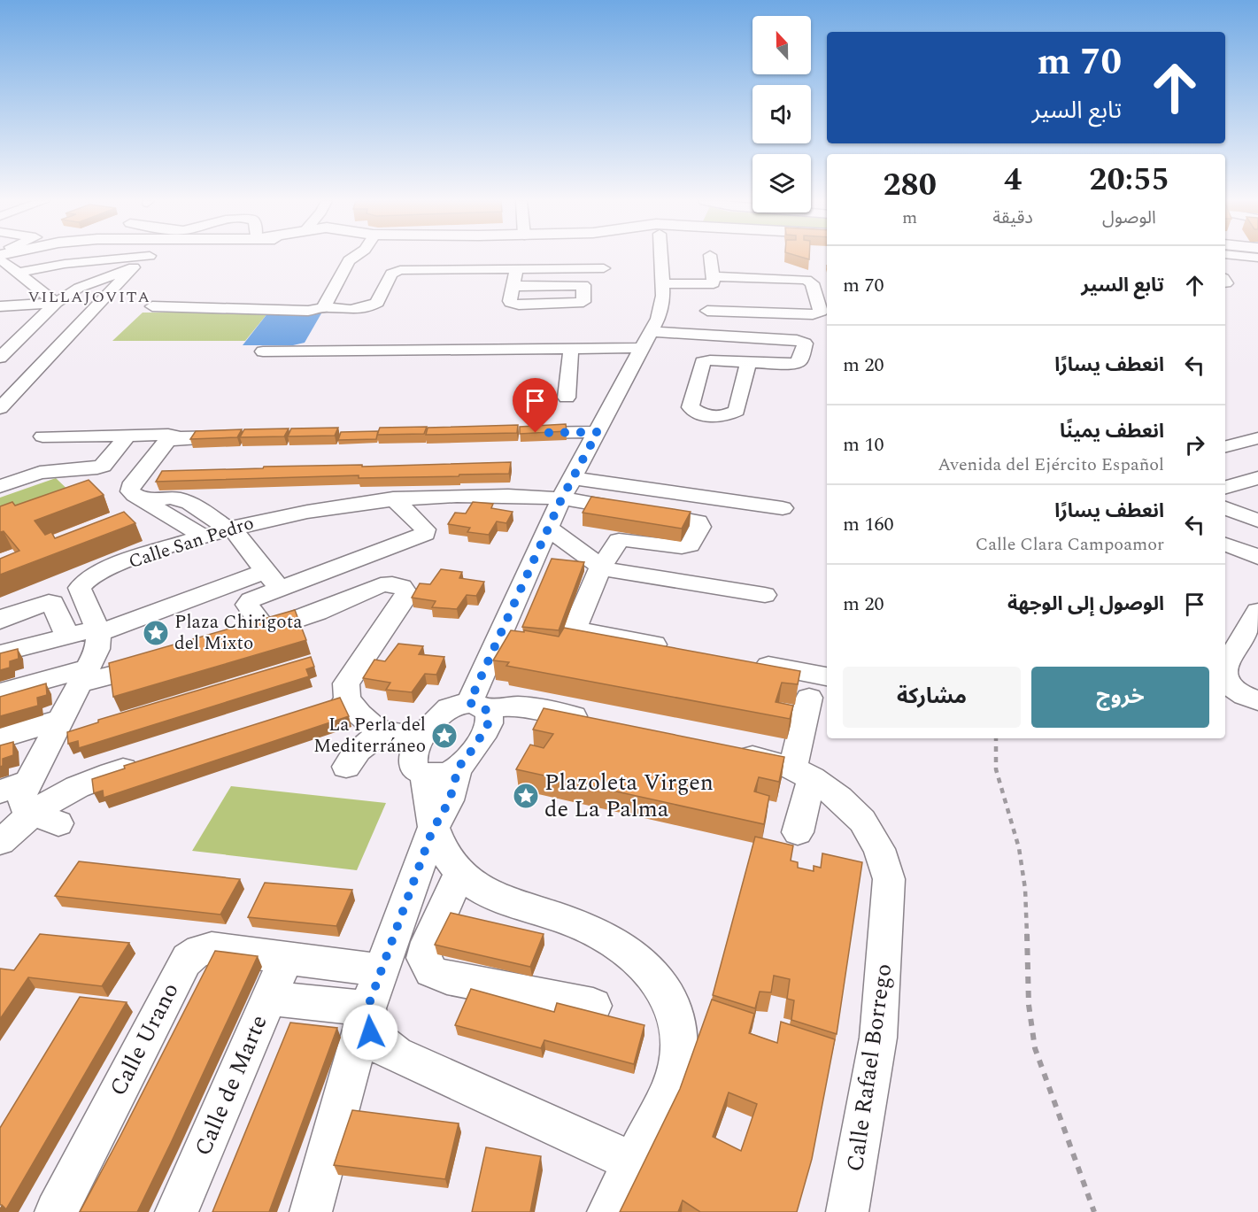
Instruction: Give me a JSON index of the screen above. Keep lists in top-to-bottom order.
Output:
{
  "streets": {
    "street": [
      "Calle San Pedro",
      "Calle Urano",
      "Calle Rafael Borrego",
      "Calle de Marte"
    ]
  },
  "crossings": [
    ["Calle Urano", "Calle de Marte"]
  ],
  "districts": ["VILLAJOVITA"],
  "places": {
    "place": ["Plaza Chirigota del Mixto", "La Perla del Mediterráneo", "Plazoleta Virgen de La Palma"]
  },
  "north": "top",
  "page": {
    "turn": ["70 m", "تابع السير"],
    "eta": [
      "20:55",
      "الوصول",
      "4",
      "دقيقة",
      "280",
      "m"
    ],
    "list": [
      {
        "name": "تابع السير",
        "value": "70 m"
      },
      {
        "name": "انعطف يسارًا",
        "value": "20 m"
      },
      {
        "name": "انعطف يمينًا",
        "note": "Avenida del Ejército Español",
        "value": "10 m"
      },
      {
        "name": "انعطف يسارًا",
        "note": "Calle Clara Campoamor",
        "value": "160 m"
      },
      {
        "name": "الوصول إلى الوجهة",
        "value": "20 m"
      }
    ],
    "buttons": ["خروج", "مشاركة"]
  }
}
